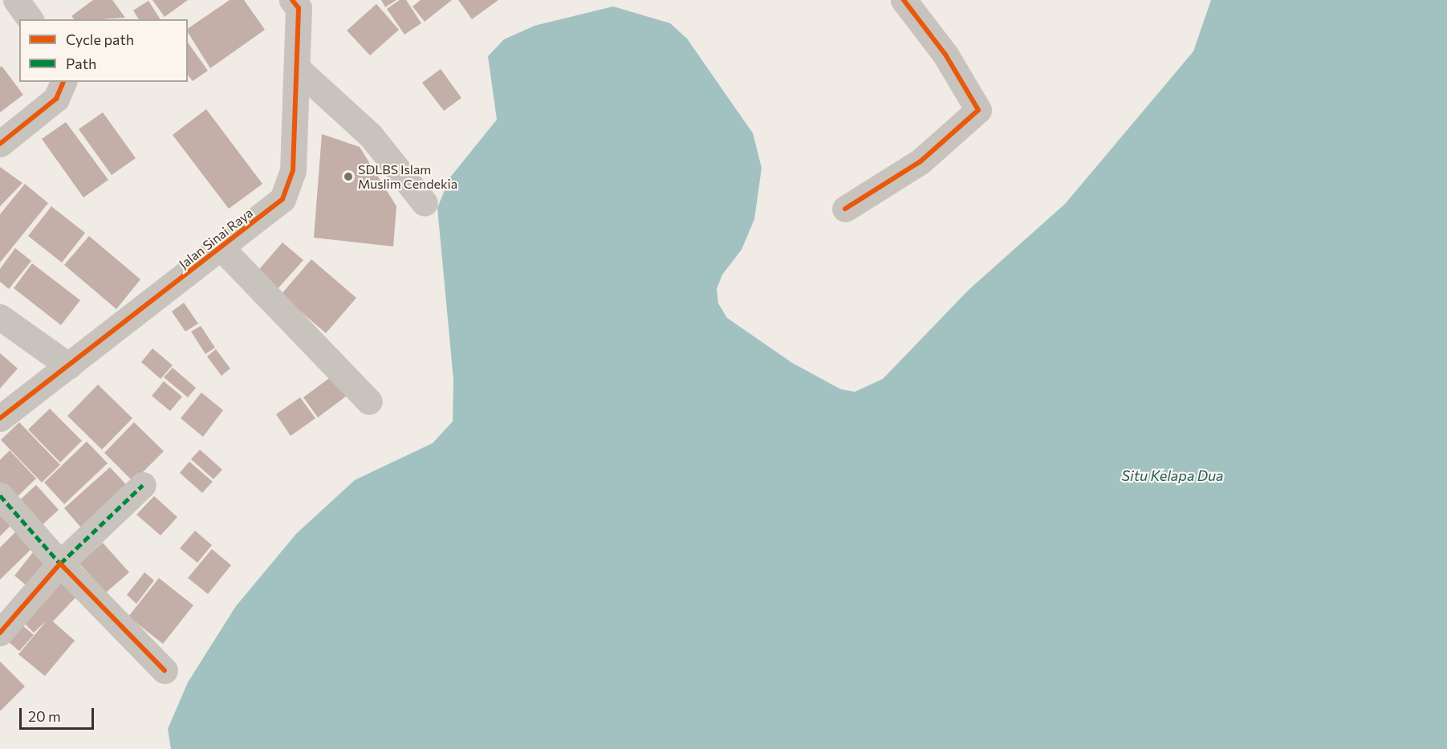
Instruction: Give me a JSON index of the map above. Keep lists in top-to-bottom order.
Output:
{
  "streets": {
    "street": ["Jalan Sinai Raya"]
  },
  "water": ["Situ Kelapa Dua"],
  "places": ["SDLBS Islam Muslim Cendekia"],
  "legend": ["Cycle path", "Path"],
  "scale_bar": "20 m"
}
